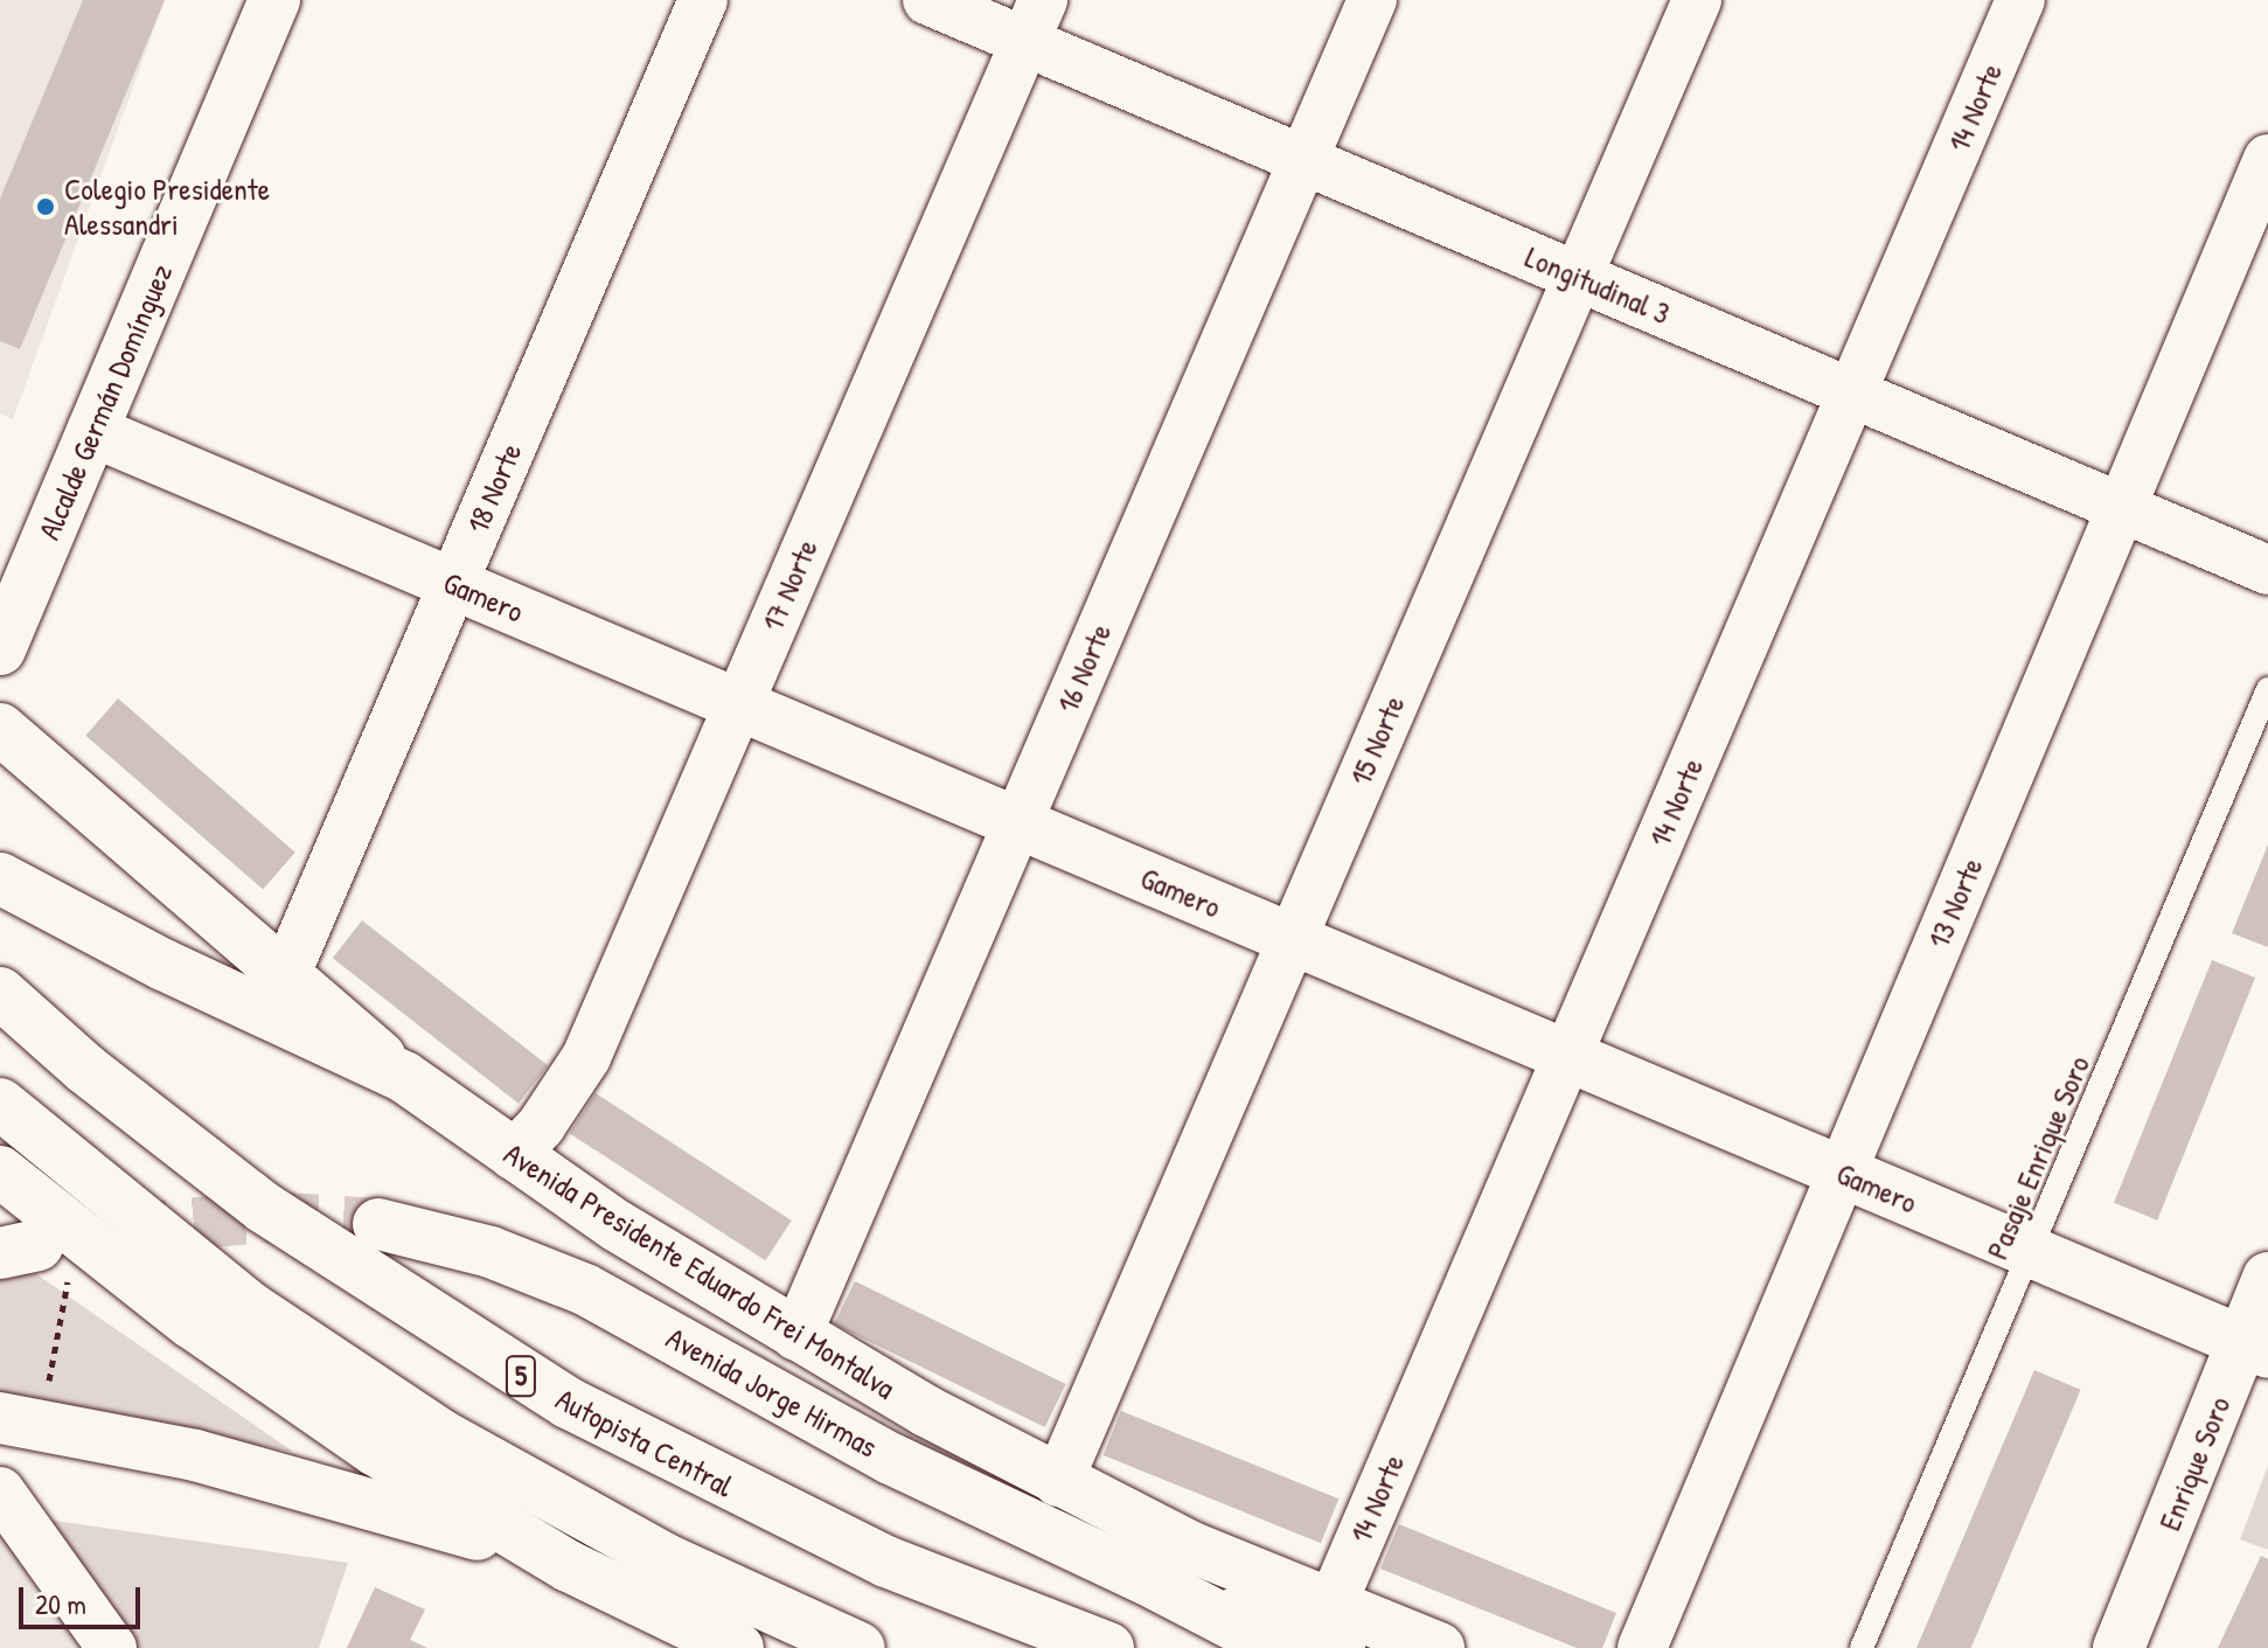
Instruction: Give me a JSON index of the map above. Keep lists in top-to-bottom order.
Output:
{
  "streets": {
    "main road": [
      "Alcalde Germán Domínguez",
      "Gamero",
      "Avenida Presidente Eduardo Frei Montalva",
      "5",
      "Avenida Jorge Hirmas",
      "Autopista Central",
      "Enrique Soro"
    ],
    "street": [
      "14 Norte",
      "Longitudinal 3",
      "18 Norte",
      "17 Norte",
      "16 Norte",
      "15 Norte",
      "13 Norte"
    ],
    "lane": ["Pasaje Enrique Soro"]
  },
  "crossings": [
    ["14 Norte", "Longitudinal 3"],
    ["14 Norte", "Gamero"],
    ["14 Norte", "Avenida Presidente Eduardo Frei Montalva"],
    ["Longitudinal 3", "17 Norte"],
    ["Longitudinal 3", "16 Norte"],
    ["Longitudinal 3", "15 Norte"],
    ["Longitudinal 3", "13 Norte"],
    ["Alcalde Germán Domínguez", "Gamero"],
    ["18 Norte", "Gamero"],
    ["18 Norte", "Avenida Presidente Eduardo Frei Montalva"],
    ["17 Norte", "Gamero"],
    ["17 Norte", "Avenida Presidente Eduardo Frei Montalva"],
    ["Gamero", "16 Norte"],
    ["Gamero", "15 Norte"],
    ["Gamero", "13 Norte"],
    ["Gamero", "Pasaje Enrique Soro"],
    ["Gamero", "Enrique Soro"],
    ["16 Norte", "Avenida Presidente Eduardo Frei Montalva"],
    ["15 Norte", "Avenida Presidente Eduardo Frei Montalva"]
  ],
  "places": ["Colegio Presidente Alessandri"],
  "scale_bar": "20 m"
}
